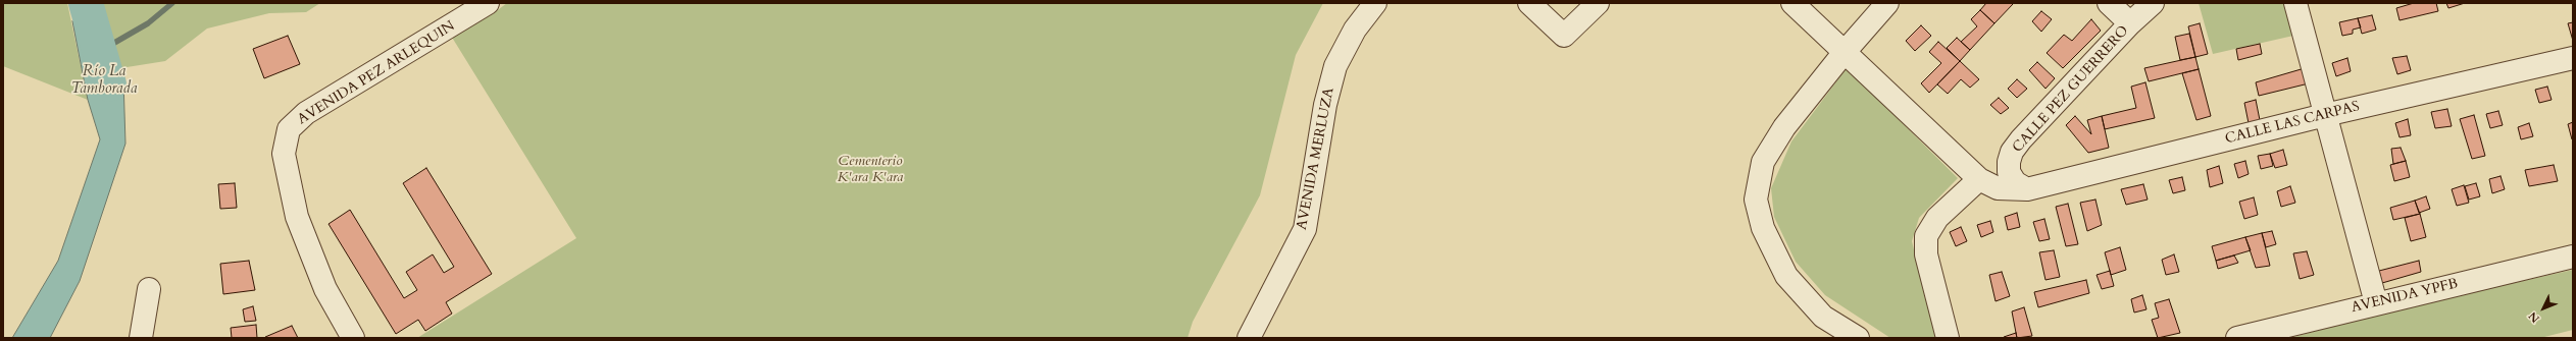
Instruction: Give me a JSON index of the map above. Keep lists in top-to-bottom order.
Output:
{
  "streets": {
    "street": [
      "AVENIDA PEZ ARLEQUIN",
      "CALLE PEZ GUERRERO",
      "CALLE LAS CARPAS",
      "AVENIDA MERLUZA",
      "AVENIDA YPFB"
    ]
  },
  "crossings": [
    ["CALLE PEZ GUERRERO", "CALLE LAS CARPAS"]
  ],
  "water": ["Río La Tamborada"],
  "parks": ["Cementerio K'ara K'ara"],
  "north": "bottom left"
}
